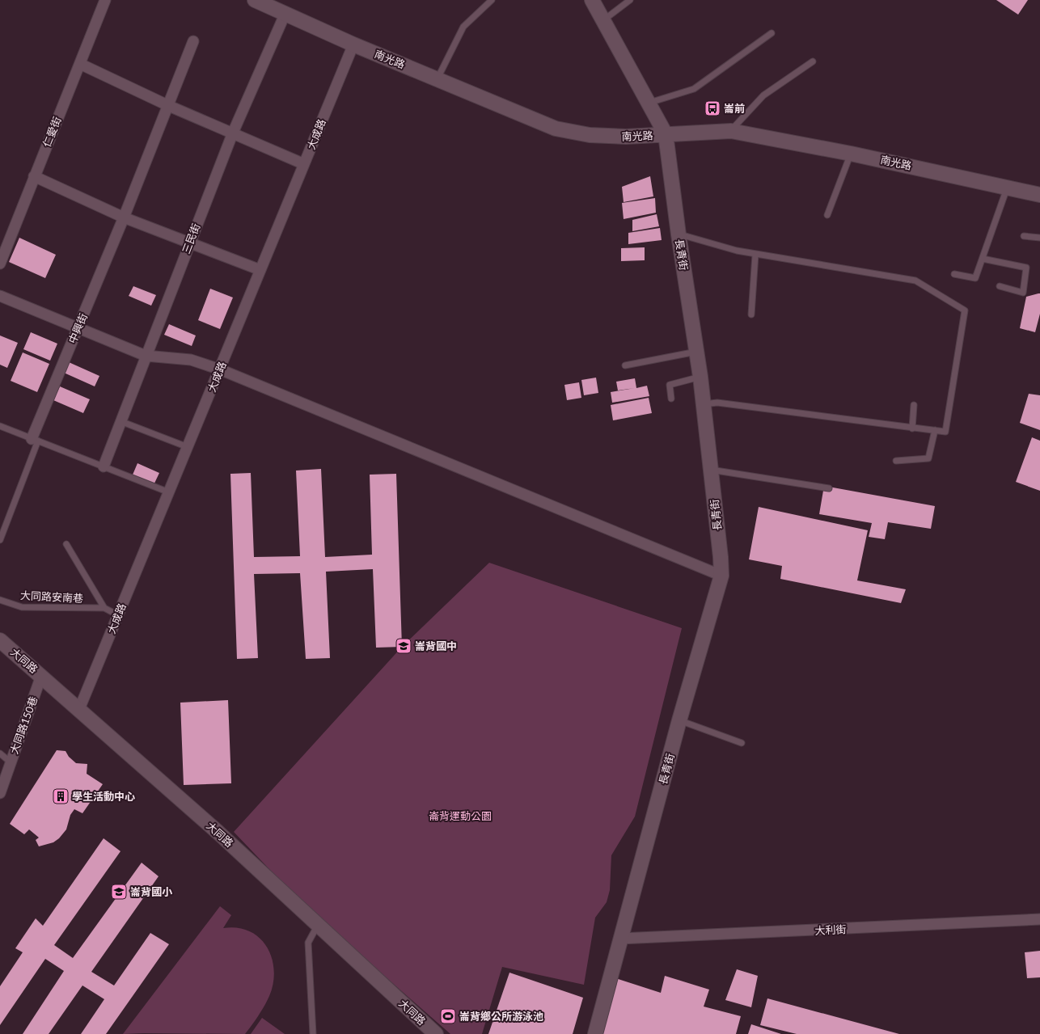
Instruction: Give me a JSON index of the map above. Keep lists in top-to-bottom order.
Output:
{
  "streets": {
    "street": [
      "南光路",
      "仁愛街",
      "大成路",
      "三民街",
      "長青街",
      "中興街",
      "大同路",
      "大同路150巷",
      "大利街"
    ],
    "lane": ["大同路安南巷"]
  },
  "crossings": [
    ["南光路", "大成路"],
    ["南光路", "三民街"],
    ["南光路", "長青街"],
    ["大成路", "大同路安南巷"],
    ["大成路", "大同路"],
    ["長青街", "大利街"],
    ["大同路", "大同路150巷"]
  ],
  "parks": ["崙背運動公園"],
  "places": {
    "bus stop": ["崙前"],
    "school or university": ["崙背國中", "崙背國小"],
    "building": ["學生活動中心"],
    "sports": ["崙背鄉公所游泳池"]
  }
}
